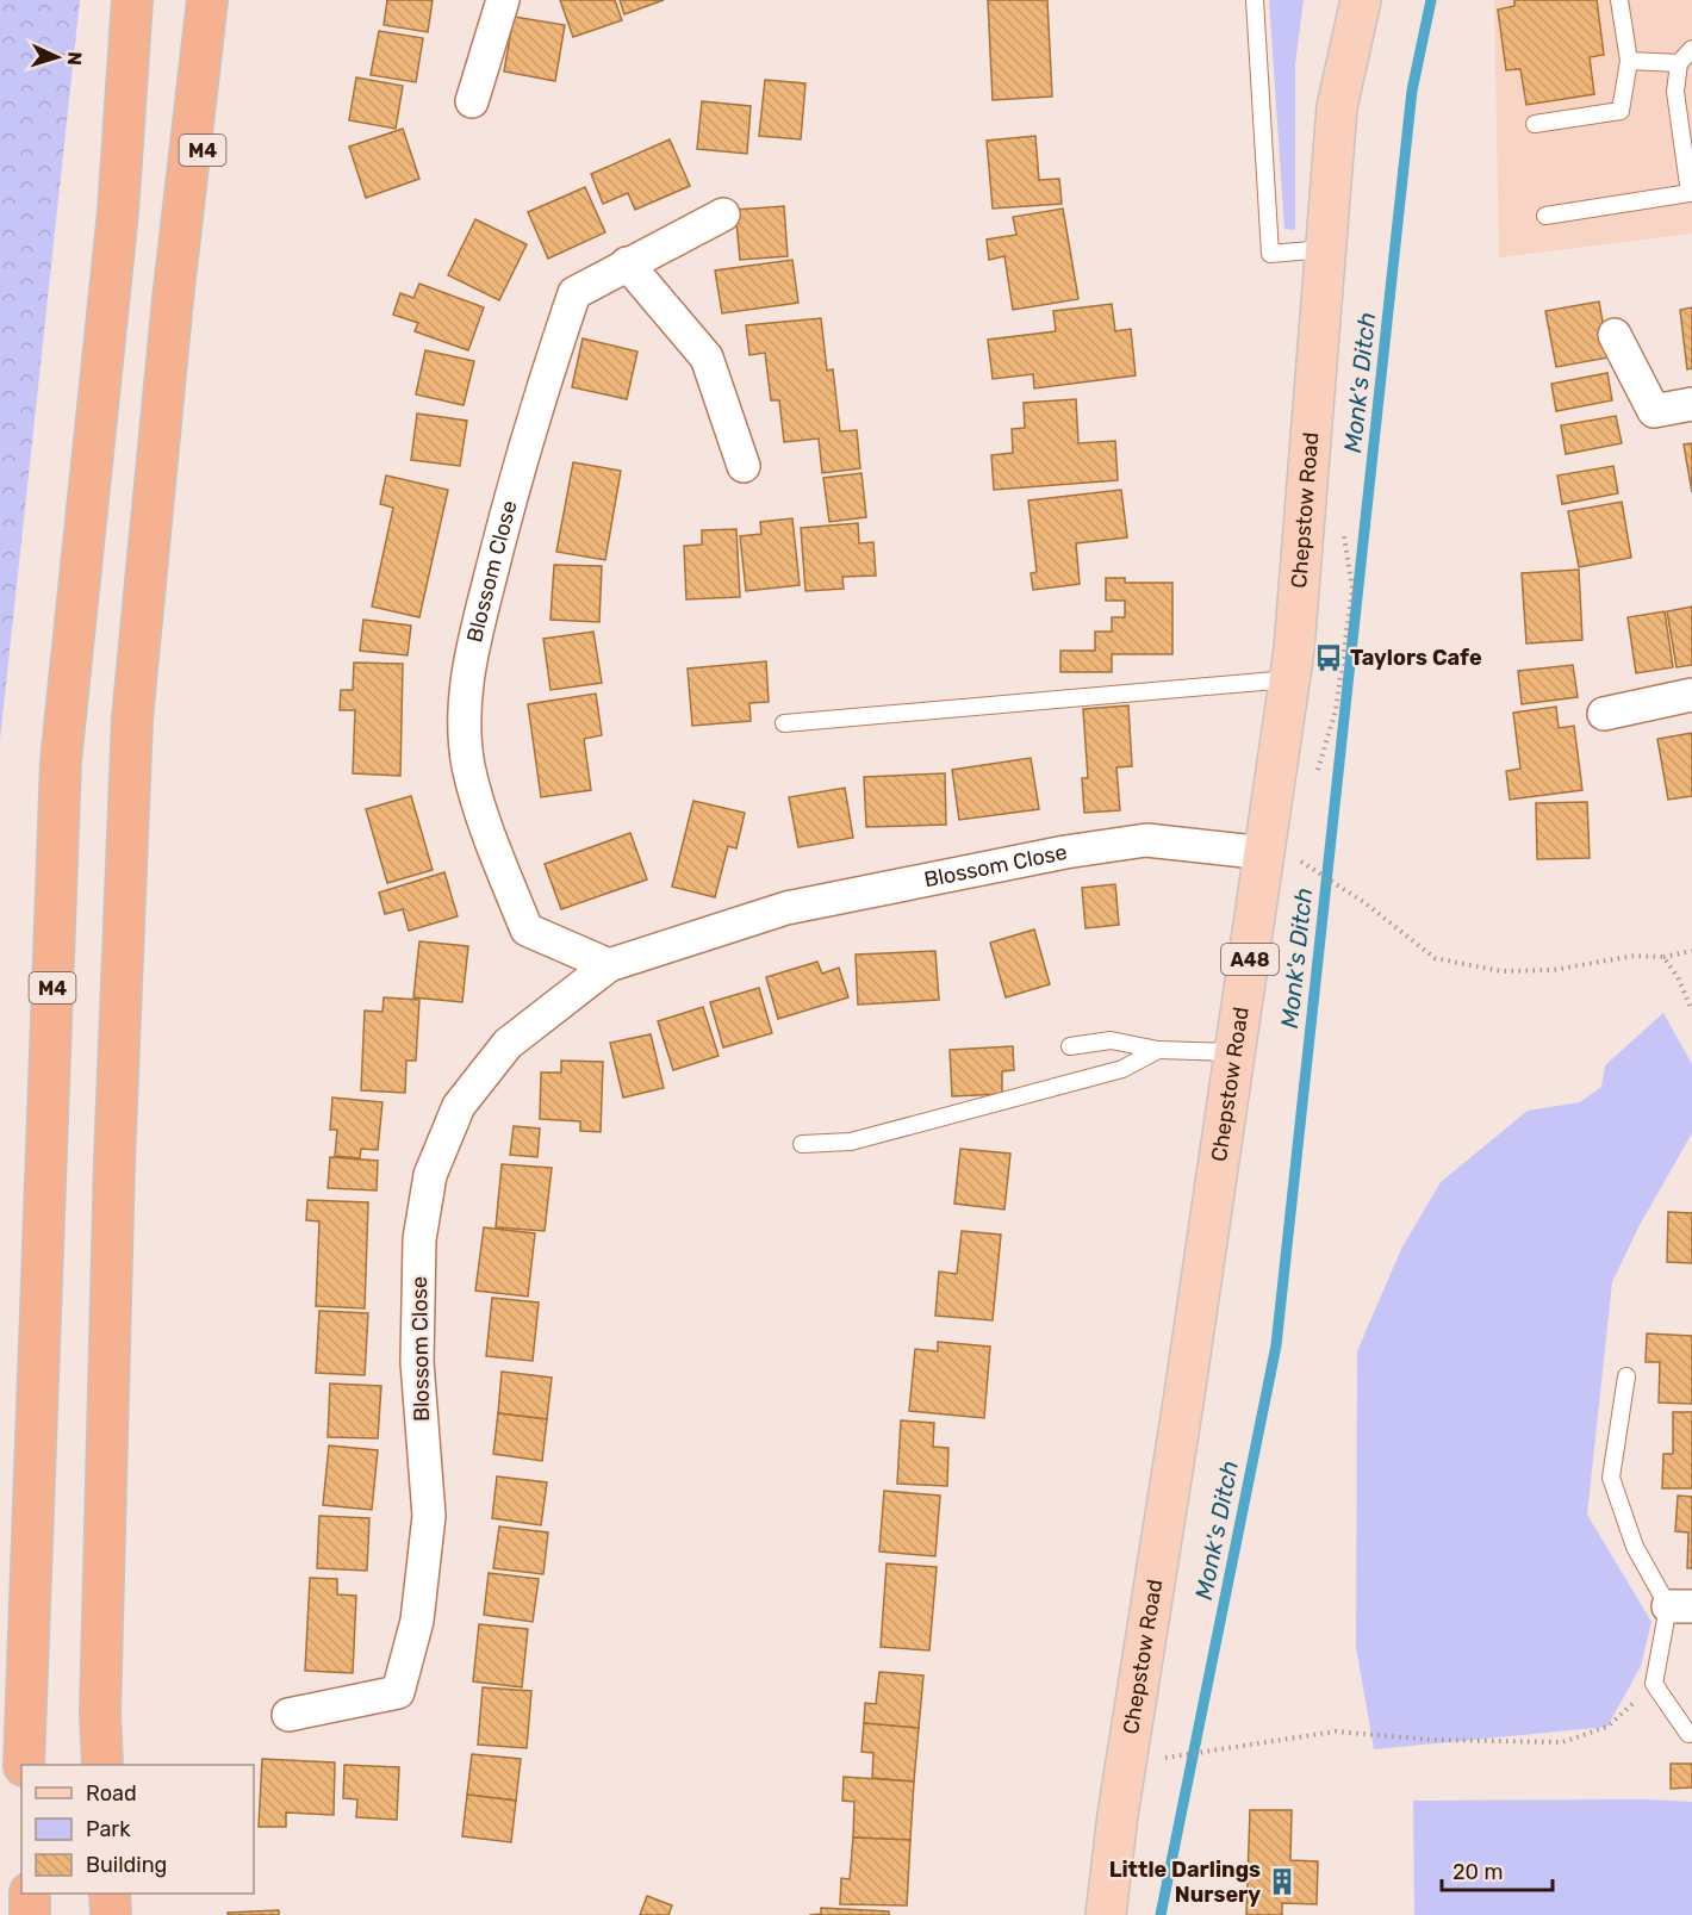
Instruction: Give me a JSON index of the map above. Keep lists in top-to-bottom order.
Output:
{
  "streets": {
    "highway": ["M4"],
    "main road": ["Chepstow Road", "A48"],
    "street": ["Blossom Close"]
  },
  "crossings": [
    ["Chepstow Road", "Blossom Close"]
  ],
  "water": ["Monk's Ditch"],
  "places": {
    "bus stop": ["Taylors Cafe"],
    "building": ["Little Darlings Nursery"]
  },
  "legend": ["Road", "Park", "Building"],
  "scale_bar": "20 m",
  "north": "right"
}
